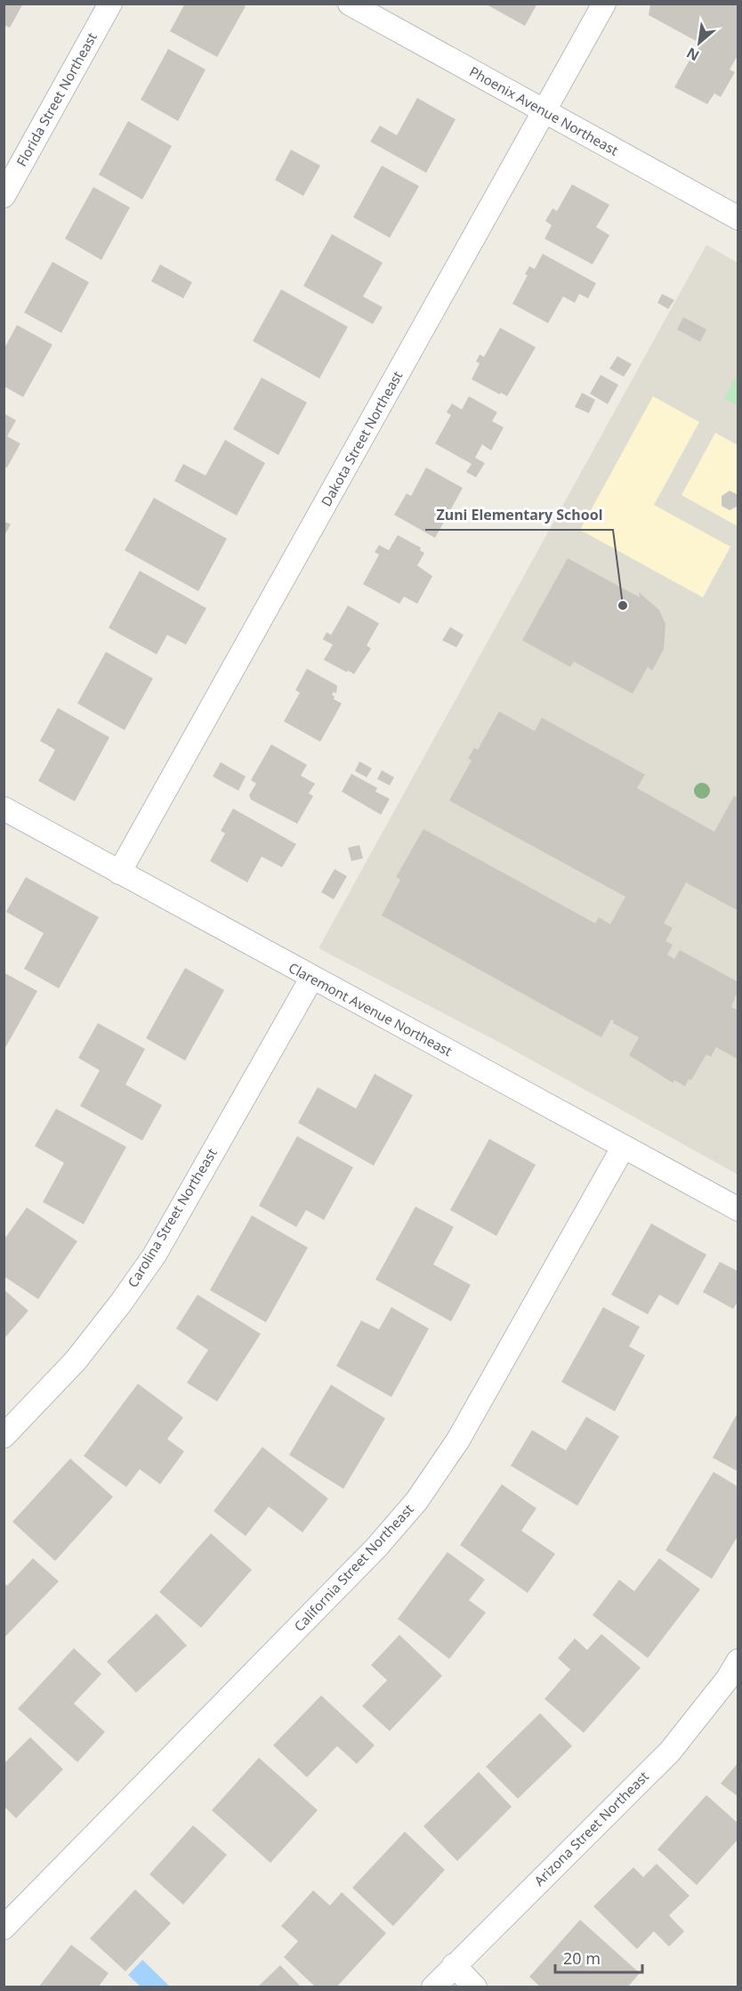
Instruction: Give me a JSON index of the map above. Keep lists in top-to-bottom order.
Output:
{
  "streets": {
    "street": [
      "Florida Street Northeast",
      "Phoenix Avenue Northeast",
      "Dakota Street Northeast",
      "Claremont Avenue Northeast",
      "Carolina Street Northeast",
      "California Street Northeast",
      "Arizona Street Northeast"
    ]
  },
  "crossings": [
    ["Phoenix Avenue Northeast", "Dakota Street Northeast"],
    ["Dakota Street Northeast", "Claremont Avenue Northeast"],
    ["Claremont Avenue Northeast", "Carolina Street Northeast"],
    ["Claremont Avenue Northeast", "California Street Northeast"]
  ],
  "places": ["Zuni Elementary School"],
  "scale_bar": "20 m",
  "north": "bottom left"
}
